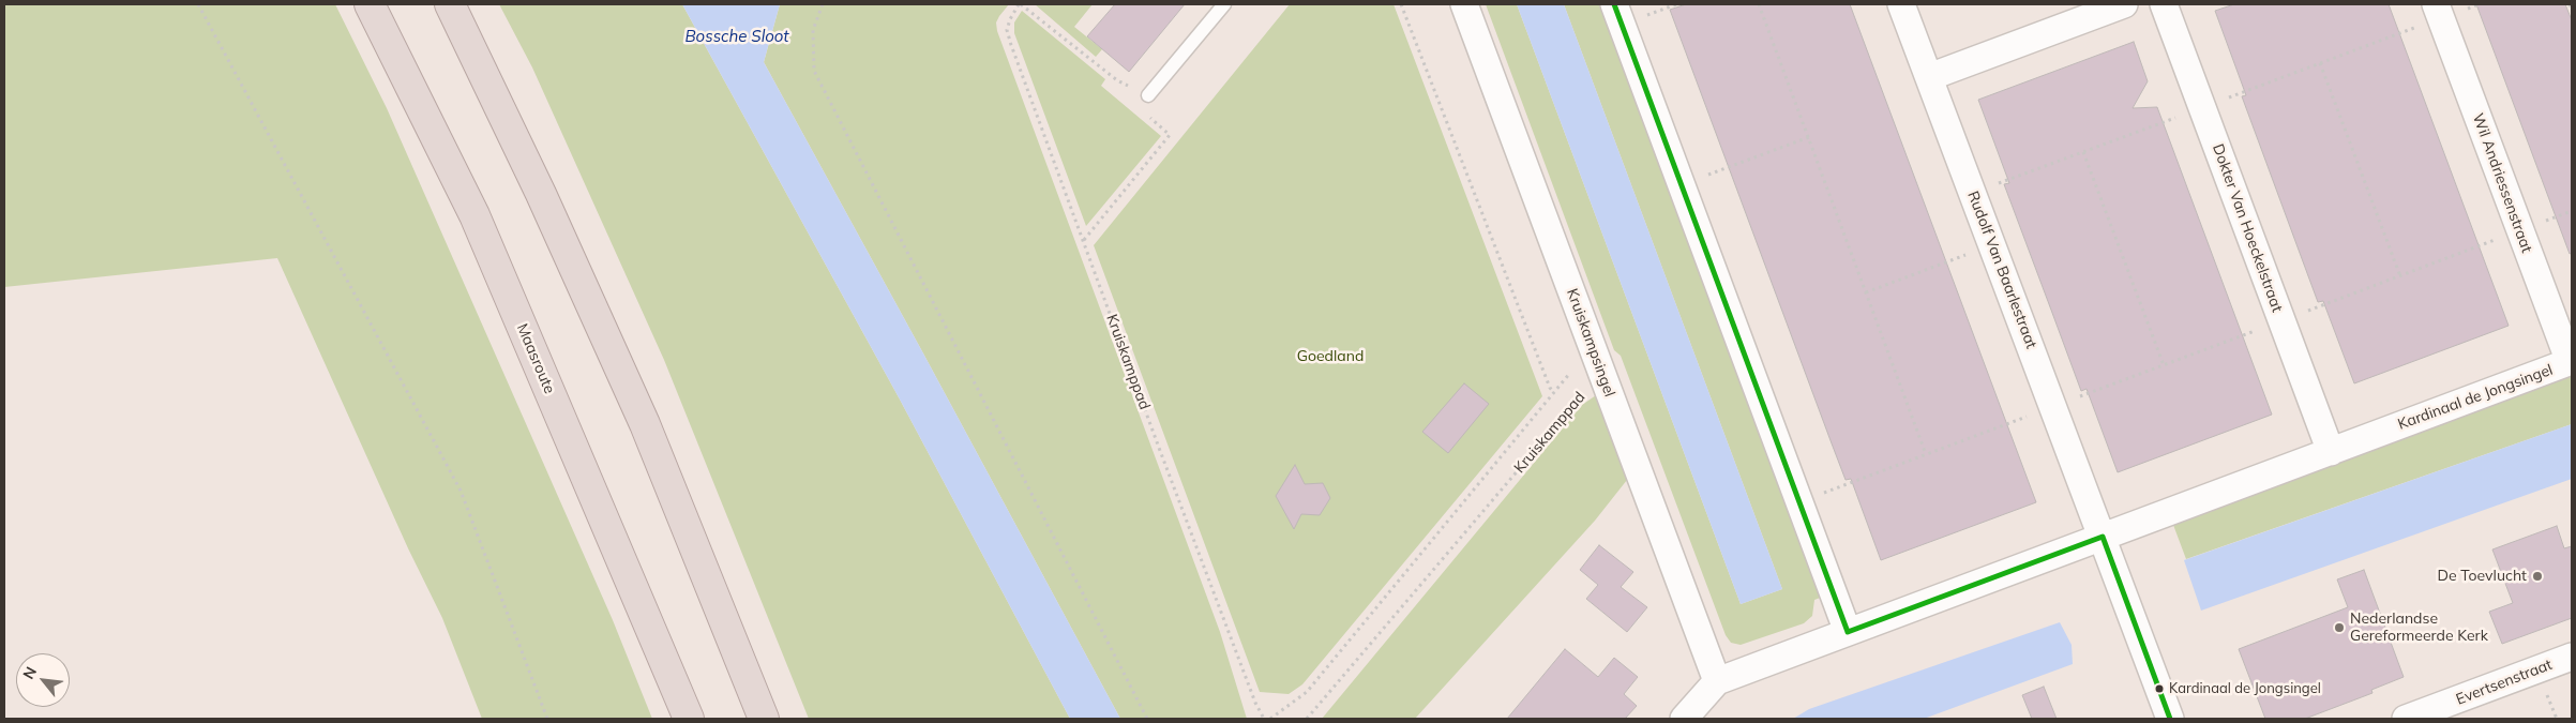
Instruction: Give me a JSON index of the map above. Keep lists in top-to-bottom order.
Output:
{
  "streets": {
    "highway": ["Maasroute"],
    "street": [
      "Wil Andriessenstraat",
      "Dokter Van Hoeckelstraat",
      "Rudolf Van Baarlestraat",
      "Kruiskampsingel",
      "Kardinaal de Jongsingel",
      "Evertsenstraat"
    ],
    "path": ["Kruiskamppad"]
  },
  "crossings": [
    ["Wil Andriessenstraat", "Kardinaal de Jongsingel"],
    ["Dokter Van Hoeckelstraat", "Kardinaal de Jongsingel"],
    ["Rudolf Van Baarlestraat", "Kardinaal de Jongsingel"],
    ["Kruiskampsingel", "Kruiskamppad"],
    ["Kruiskampsingel", "Kardinaal de Jongsingel"]
  ],
  "water": ["Bossche Sloot"],
  "parks": ["Goedland"],
  "places": ["De Toevlucht", "Nederlandse Gereformeerde Kerk", "Kardinaal de Jongsingel"],
  "north": "top left"
}
